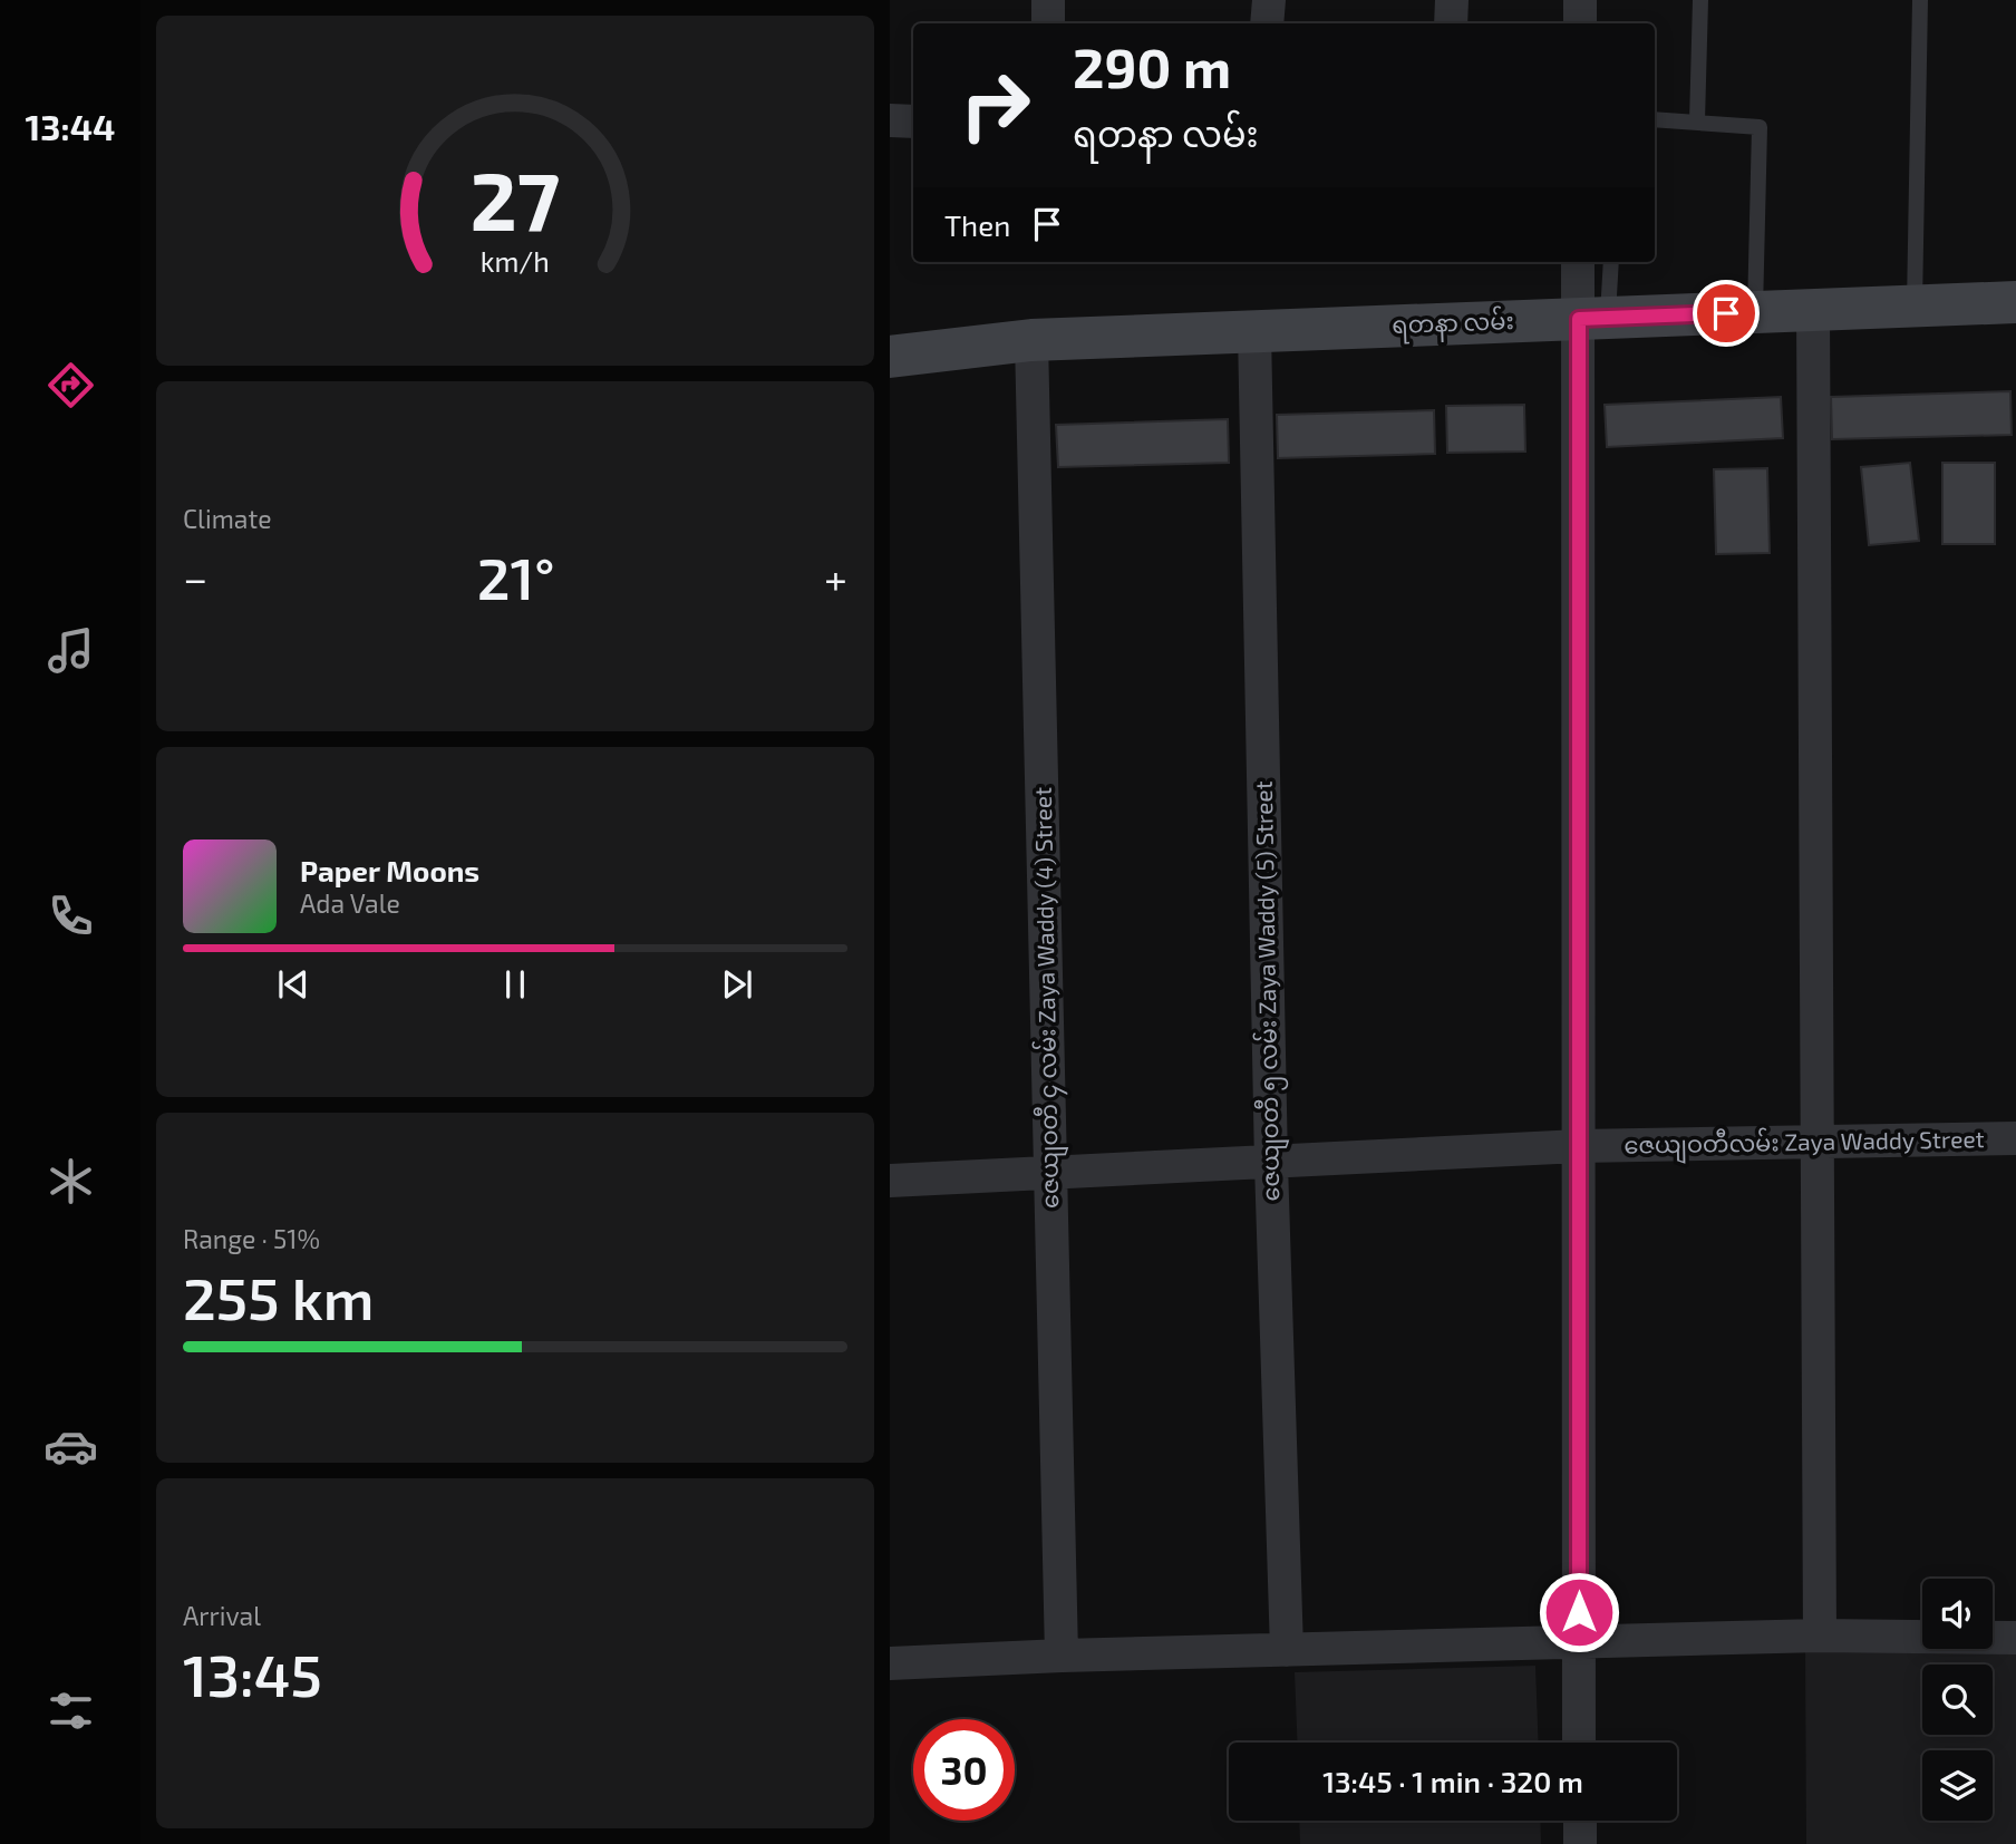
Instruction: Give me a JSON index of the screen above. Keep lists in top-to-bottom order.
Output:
{
  "streets": {
    "main road": ["ရတနာ လမ်း"],
    "street": ["ဇေယျဝတီ ၅ လမ်း Zaya Waddy (5) Street", "ဇေယျဝတီ ၄ လမ်း Zaya Waddy (4) Street", "ဇေယျဝတီလမ်း Zaya Waddy Street"]
  },
  "crossings": [
    ["ရတနာ လမ်း", "ဇေယျဝတီ ၅ လမ်း Zaya Waddy (5) Street"],
    ["ရတနာ လမ်း", "ဇေယျဝတီ ၄ လမ်း Zaya Waddy (4) Street"],
    ["ဇေယျဝတီ ၅ လမ်း Zaya Waddy (5) Street", "ဇေယျဝတီလမ်း Zaya Waddy Street"],
    ["ဇေယျဝတီ ၄ လမ်း Zaya Waddy (4) Street", "ဇေယျဝတီလမ်း Zaya Waddy Street"]
  ],
  "page": {
    "tabs": "13:44",
    "turn": ["290 m", "ရတနာ လမ်း"],
    "then": "Then",
    "tile": [
      "Climate",
      ["Range · 51%", "255 km"],
      ["Arrival", "13:45"]
    ],
    "heat": ["−", "21°", "+"],
    "song": ["Paper Moons", "Ada Vale"],
    "limit": "30",
    "trip": "13:45 · 1 min · 320 m",
    "gauge": ["27", "km/h"]
  }
}
